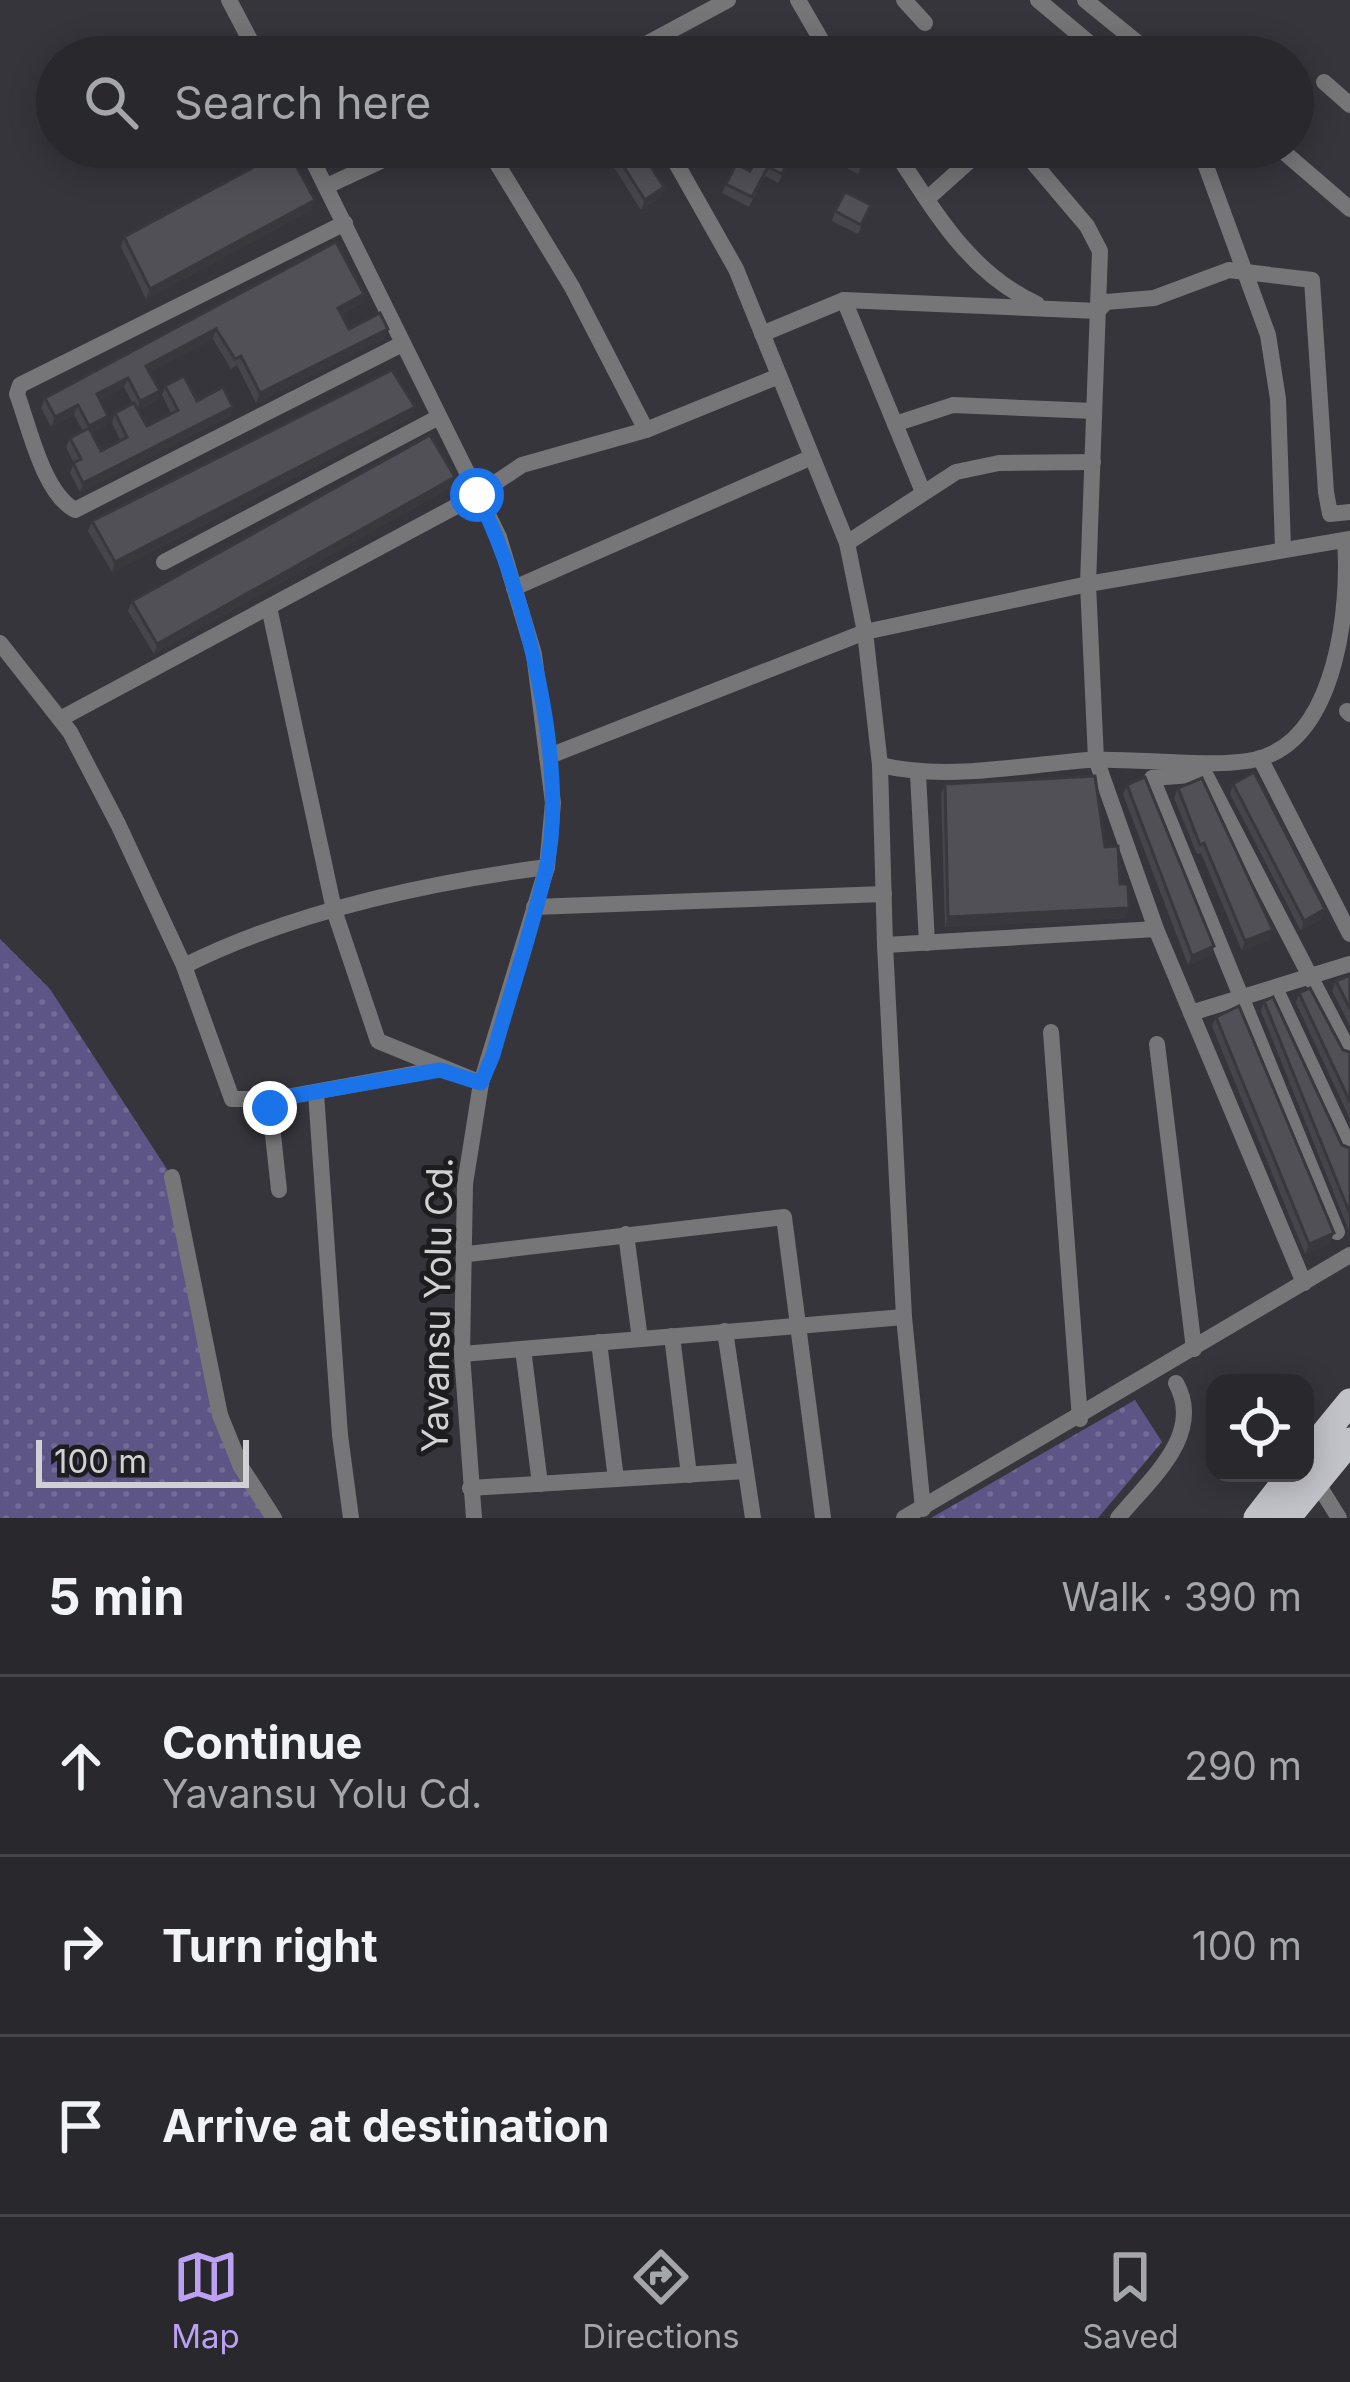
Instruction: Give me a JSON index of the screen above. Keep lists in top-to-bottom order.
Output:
{
  "streets": {
    "street": ["Yavansu Yolu Cd."]
  },
  "scale_bar": "100 m",
  "page": {
    "search": "Search here",
    "scale": "100 m",
    "heading": ["5 min", "Walk · 390 m"],
    "list": [
      ["Continue", "Yavansu Yolu Cd.", "290 m"],
      ["Turn right", "100 m"],
      "Arrive at destination"
    ],
    "nav": ["Map", "Directions", "Saved"]
  }
}
